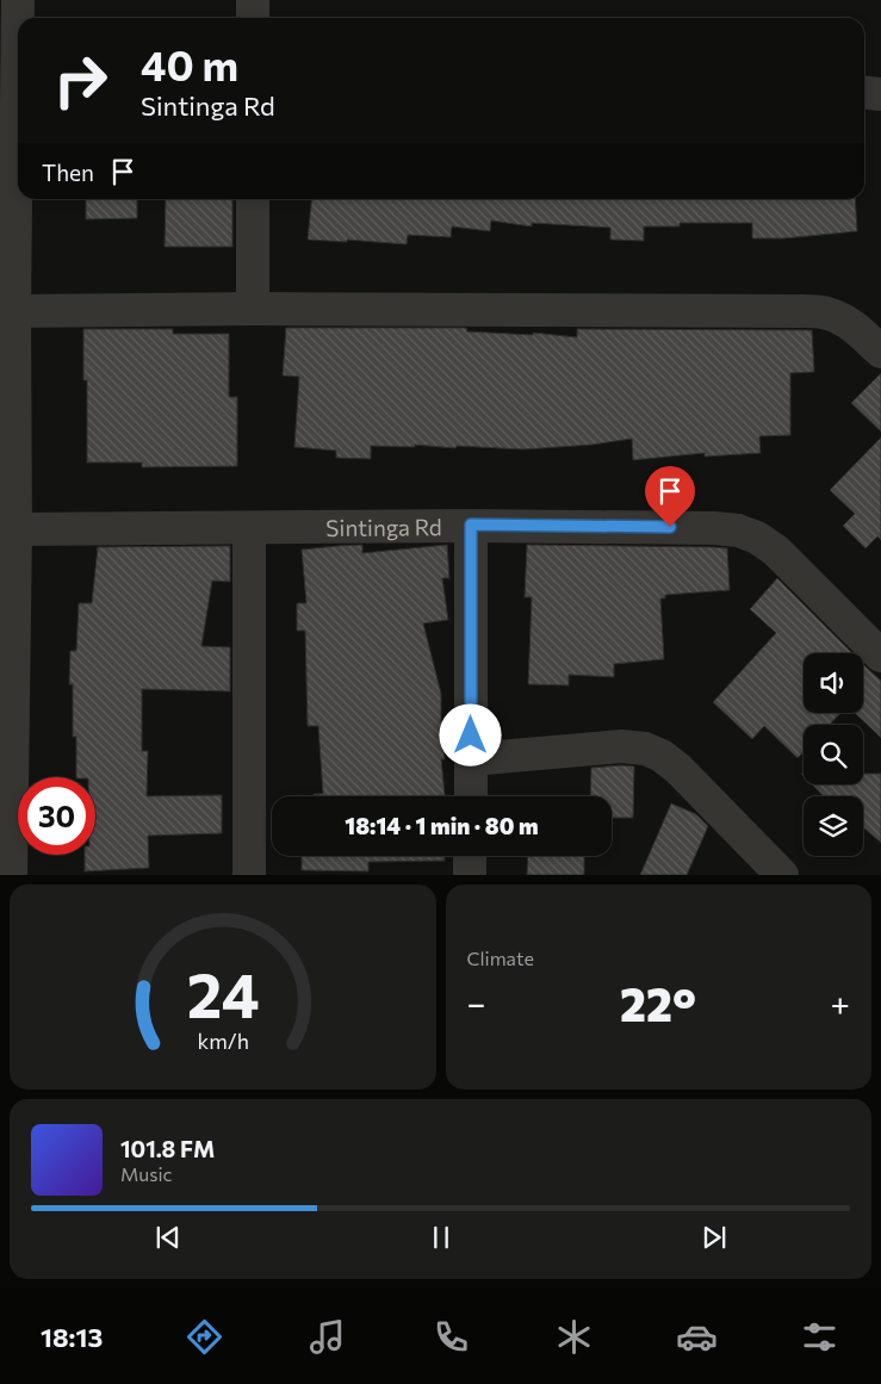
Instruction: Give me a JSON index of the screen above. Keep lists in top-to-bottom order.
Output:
{
  "streets": {
    "street": ["Sintinga Rd"]
  },
  "page": {
    "turn": ["40 m", "Sintinga Rd"],
    "then": "Then",
    "limit": "30",
    "trip": "18:14 · 1 min · 80 m",
    "tile": "Climate",
    "heat": ["−", "22°", "+"],
    "song": ["101.8 FM", "Music"],
    "tabs": "18:13",
    "gauge": ["24", "km/h"]
  }
}
